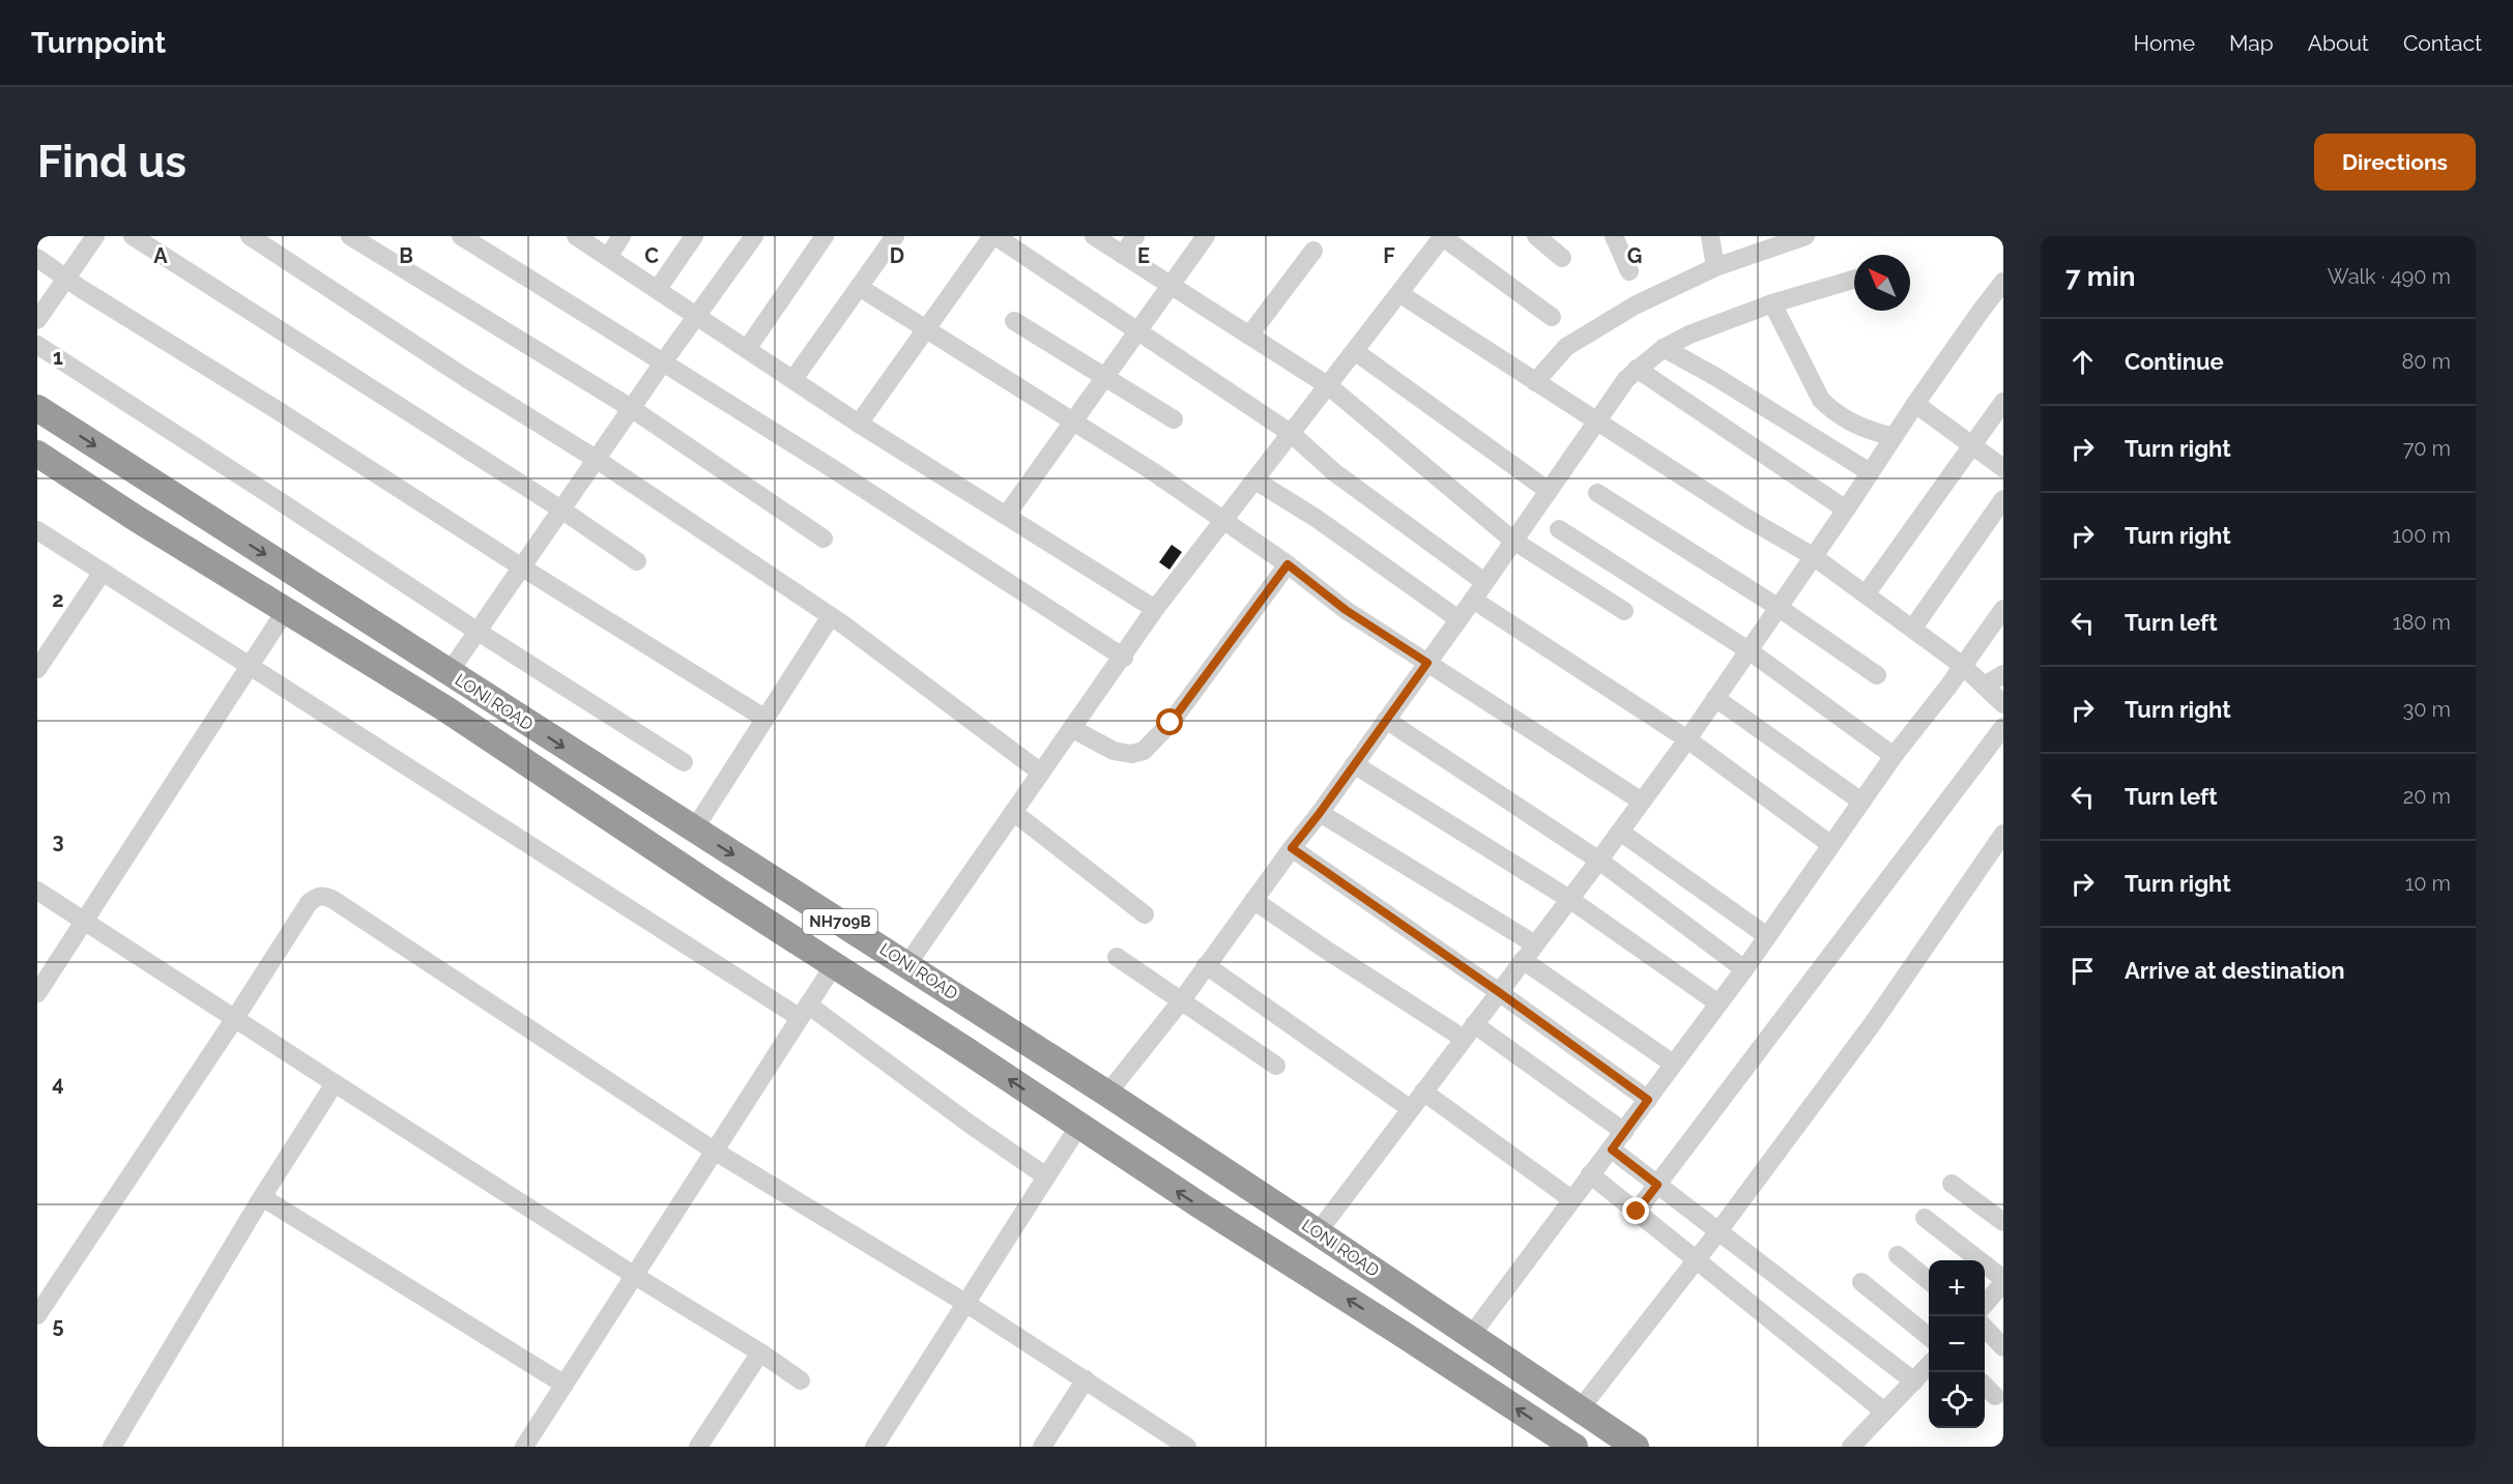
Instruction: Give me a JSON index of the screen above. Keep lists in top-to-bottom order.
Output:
{
  "streets": {
    "highway": ["LONI ROAD", "NH709B"]
  },
  "north": "top left",
  "page": {
    "header": "Turnpoint",
    "nav": [
      "Home",
      "Map",
      "About",
      "Contact"
    ],
    "buttons": "Directions",
    "title": "Find us",
    "heading": ["7 min", "Walk · 490 m"],
    "list": [
      ["Continue", "80 m"],
      ["Turn right", "70 m"],
      ["Turn right", "100 m"],
      ["Turn left", "180 m"],
      ["Turn right", "30 m"],
      ["Turn left", "20 m"],
      ["Turn right", "10 m"],
      "Arrive at destination"
    ],
    "map_buttons": ["+", "−"]
  },
  "grid": {
    "columns": [
      "A",
      "B",
      "C",
      "D",
      "E",
      "F",
      "G"
    ],
    "rows": [
      "1",
      "2",
      "3",
      "4",
      "5"
    ]
  }
}
